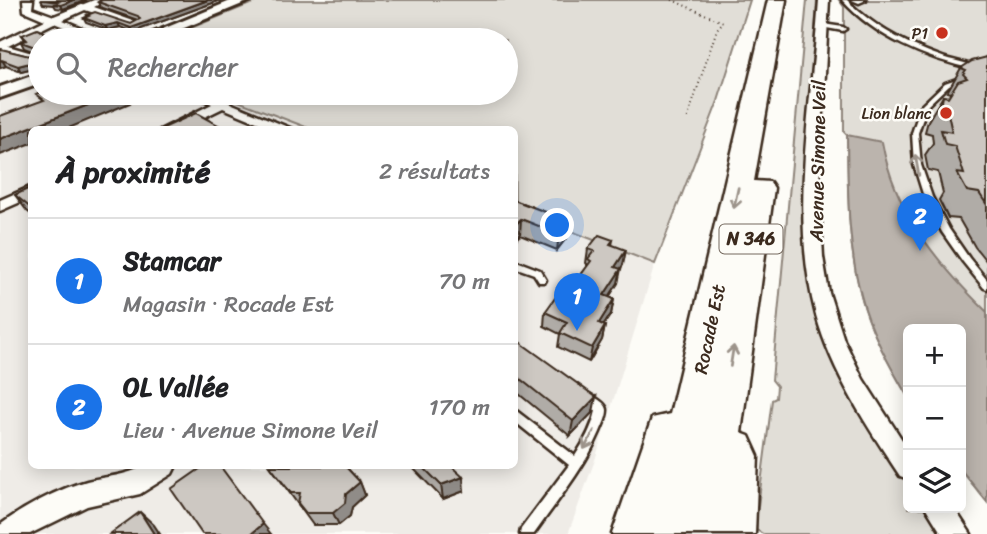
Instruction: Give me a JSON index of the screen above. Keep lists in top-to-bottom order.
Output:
{
  "streets": {
    "highway": ["N 346", "Rocade Est"],
    "street": ["Avenue Simone Veil"]
  },
  "places": ["P1", "Lion blanc"],
  "page": {
    "search": "Rechercher",
    "heading": ["À proximité", "2 résultats"],
    "pins": ["2", "1"],
    "list": [
      {
        "mark": "1",
        "name": "Stamcar",
        "note": "Magasin · Rocade Est",
        "value": "70 m"
      },
      {
        "mark": "2",
        "name": "OL Vallée",
        "note": "Lieu · Avenue Simone Veil",
        "value": "170 m"
      }
    ],
    "map_buttons": ["+", "−"]
  }
}
